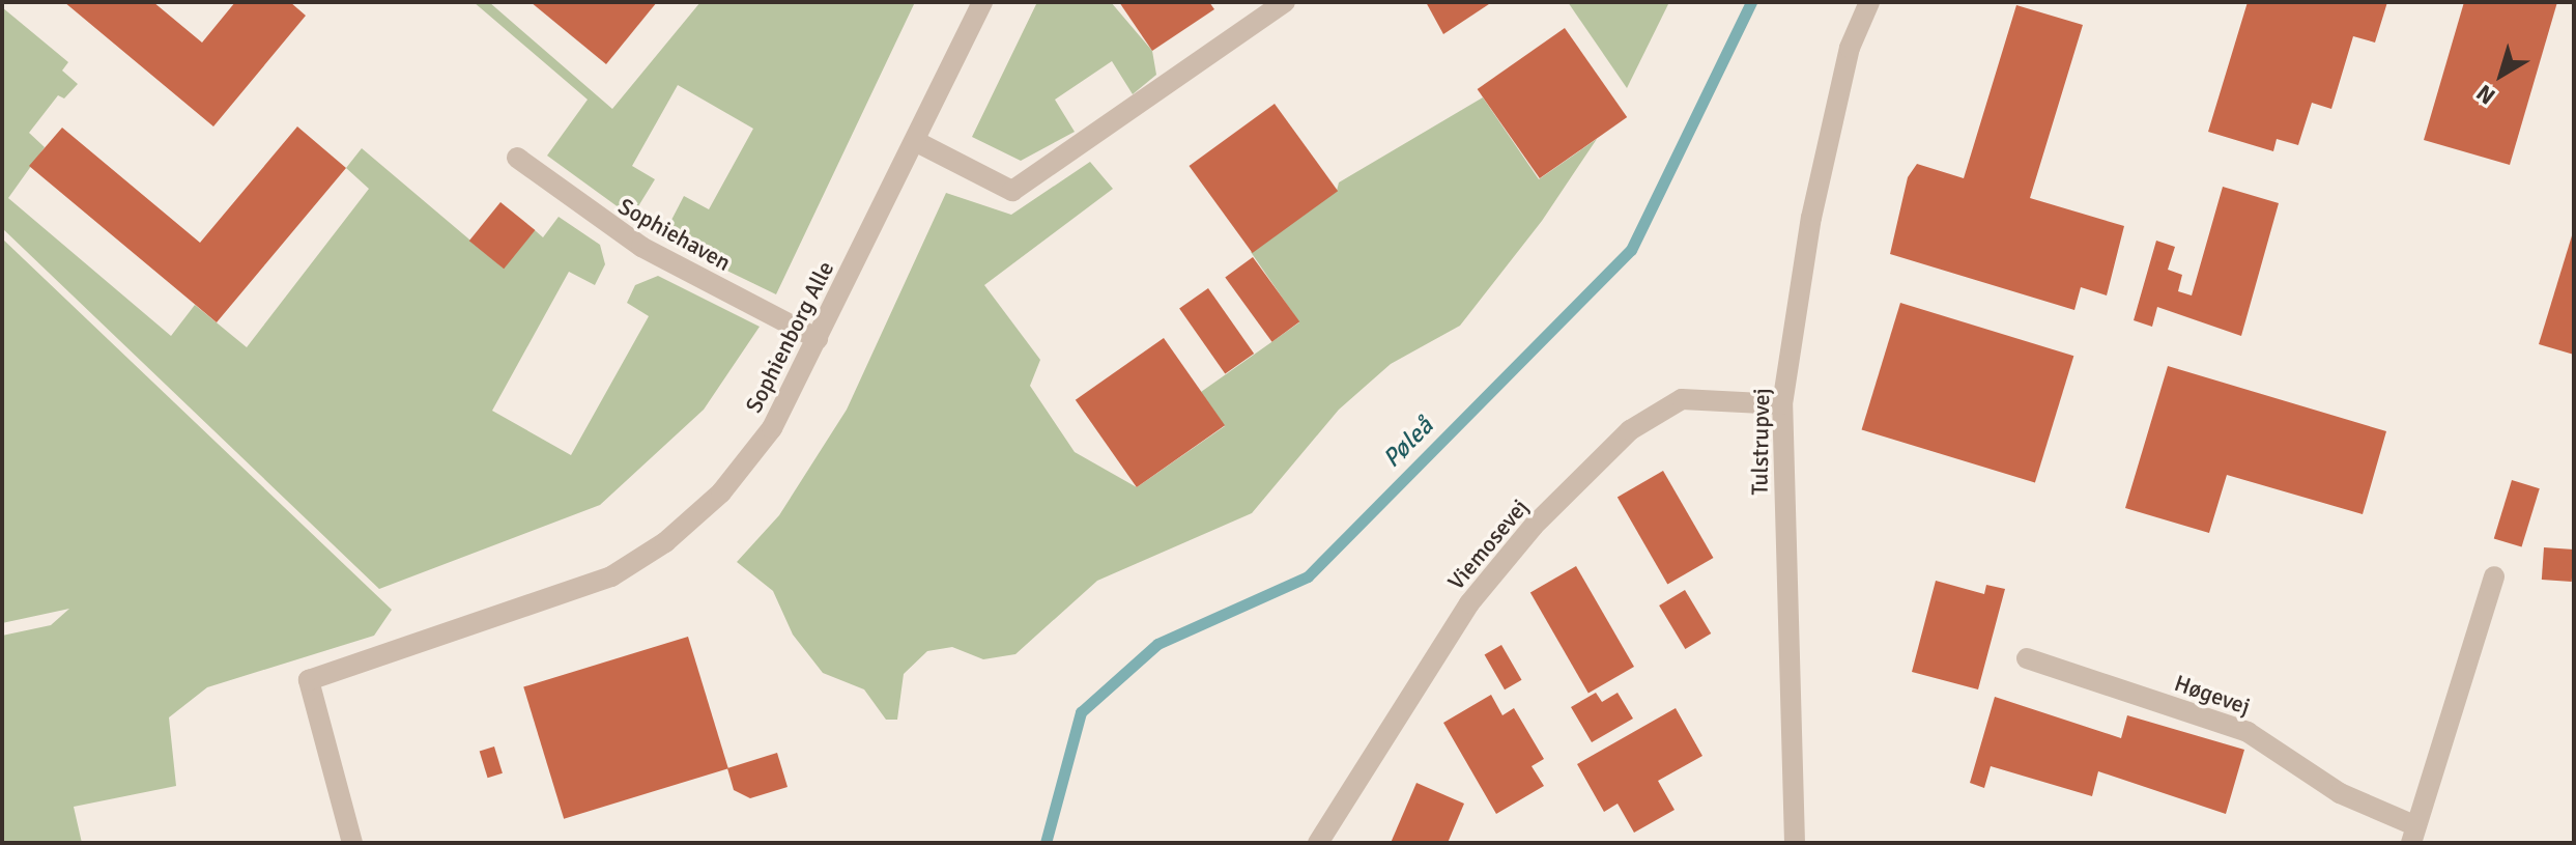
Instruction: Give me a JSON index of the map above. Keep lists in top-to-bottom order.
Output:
{
  "streets": {
    "street": [
      "Sophiehaven",
      "Sophienborg Alle",
      "Tulstrupvej",
      "Viemosevej",
      "Høgevej"
    ]
  },
  "crossings": [
    ["Sophiehaven", "Sophienborg Alle"],
    ["Tulstrupvej", "Viemosevej"]
  ],
  "water": ["Pøleå"],
  "north": "bottom left"
}
